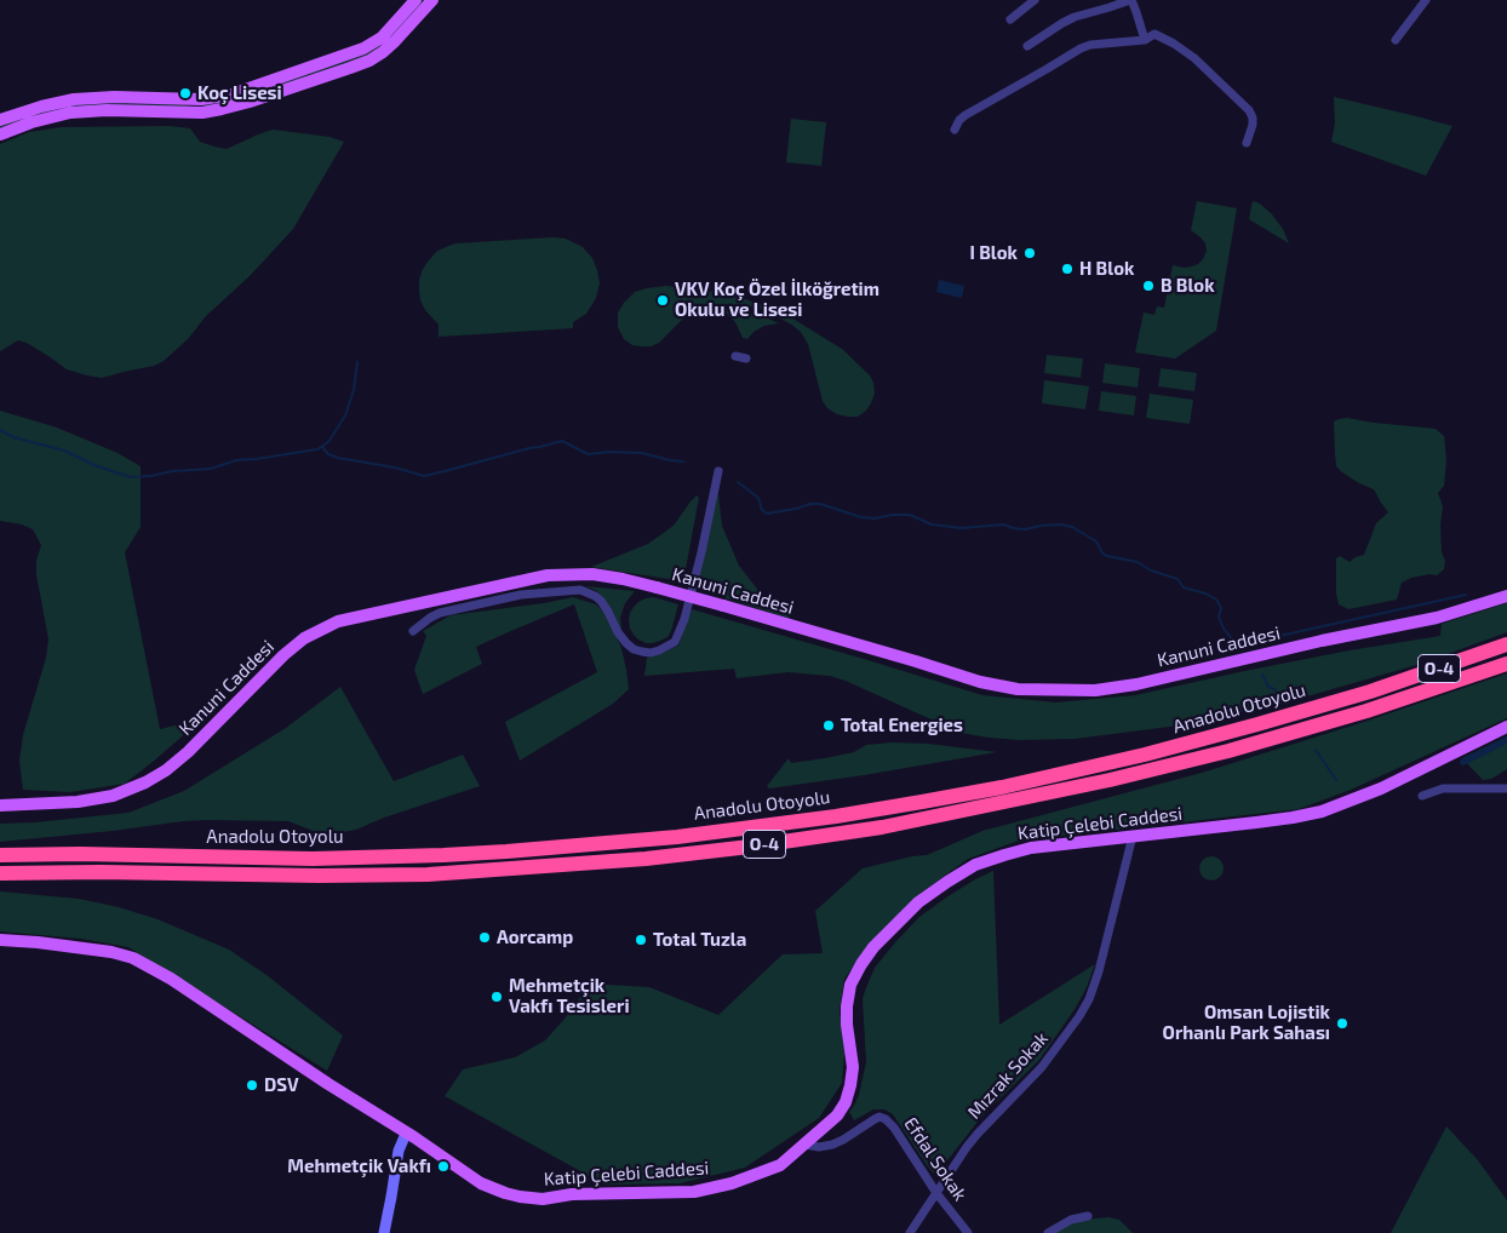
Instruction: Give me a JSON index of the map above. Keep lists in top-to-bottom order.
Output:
{
  "streets": {
    "highway": ["O-4", "Anadolu Otoyolu"],
    "main road": ["Kanuni Caddesi", "Katip Çelebi Caddesi"],
    "street": ["Mızrak Sokak", "Efdal Sokak"]
  },
  "crossings": [
    ["Katip Çelebi Caddesi", "Mızrak Sokak"],
    ["Katip Çelebi Caddesi", "Efdal Sokak"],
    ["Mızrak Sokak", "Efdal Sokak"]
  ],
  "places": [
    "Koç Lisesi",
    "I Blok",
    "H Blok",
    "B Blok",
    "VKV Koç Özel İlköğretim Okulu ve Lisesi",
    "Total Energies",
    "Aorcamp",
    "Total Tuzla",
    "Mehmetçik Vakfı Tesisleri",
    "Omsan Lojistik Orhanlı Park Sahası",
    "DSV",
    "Mehmetçik Vakfı"
  ]
}
